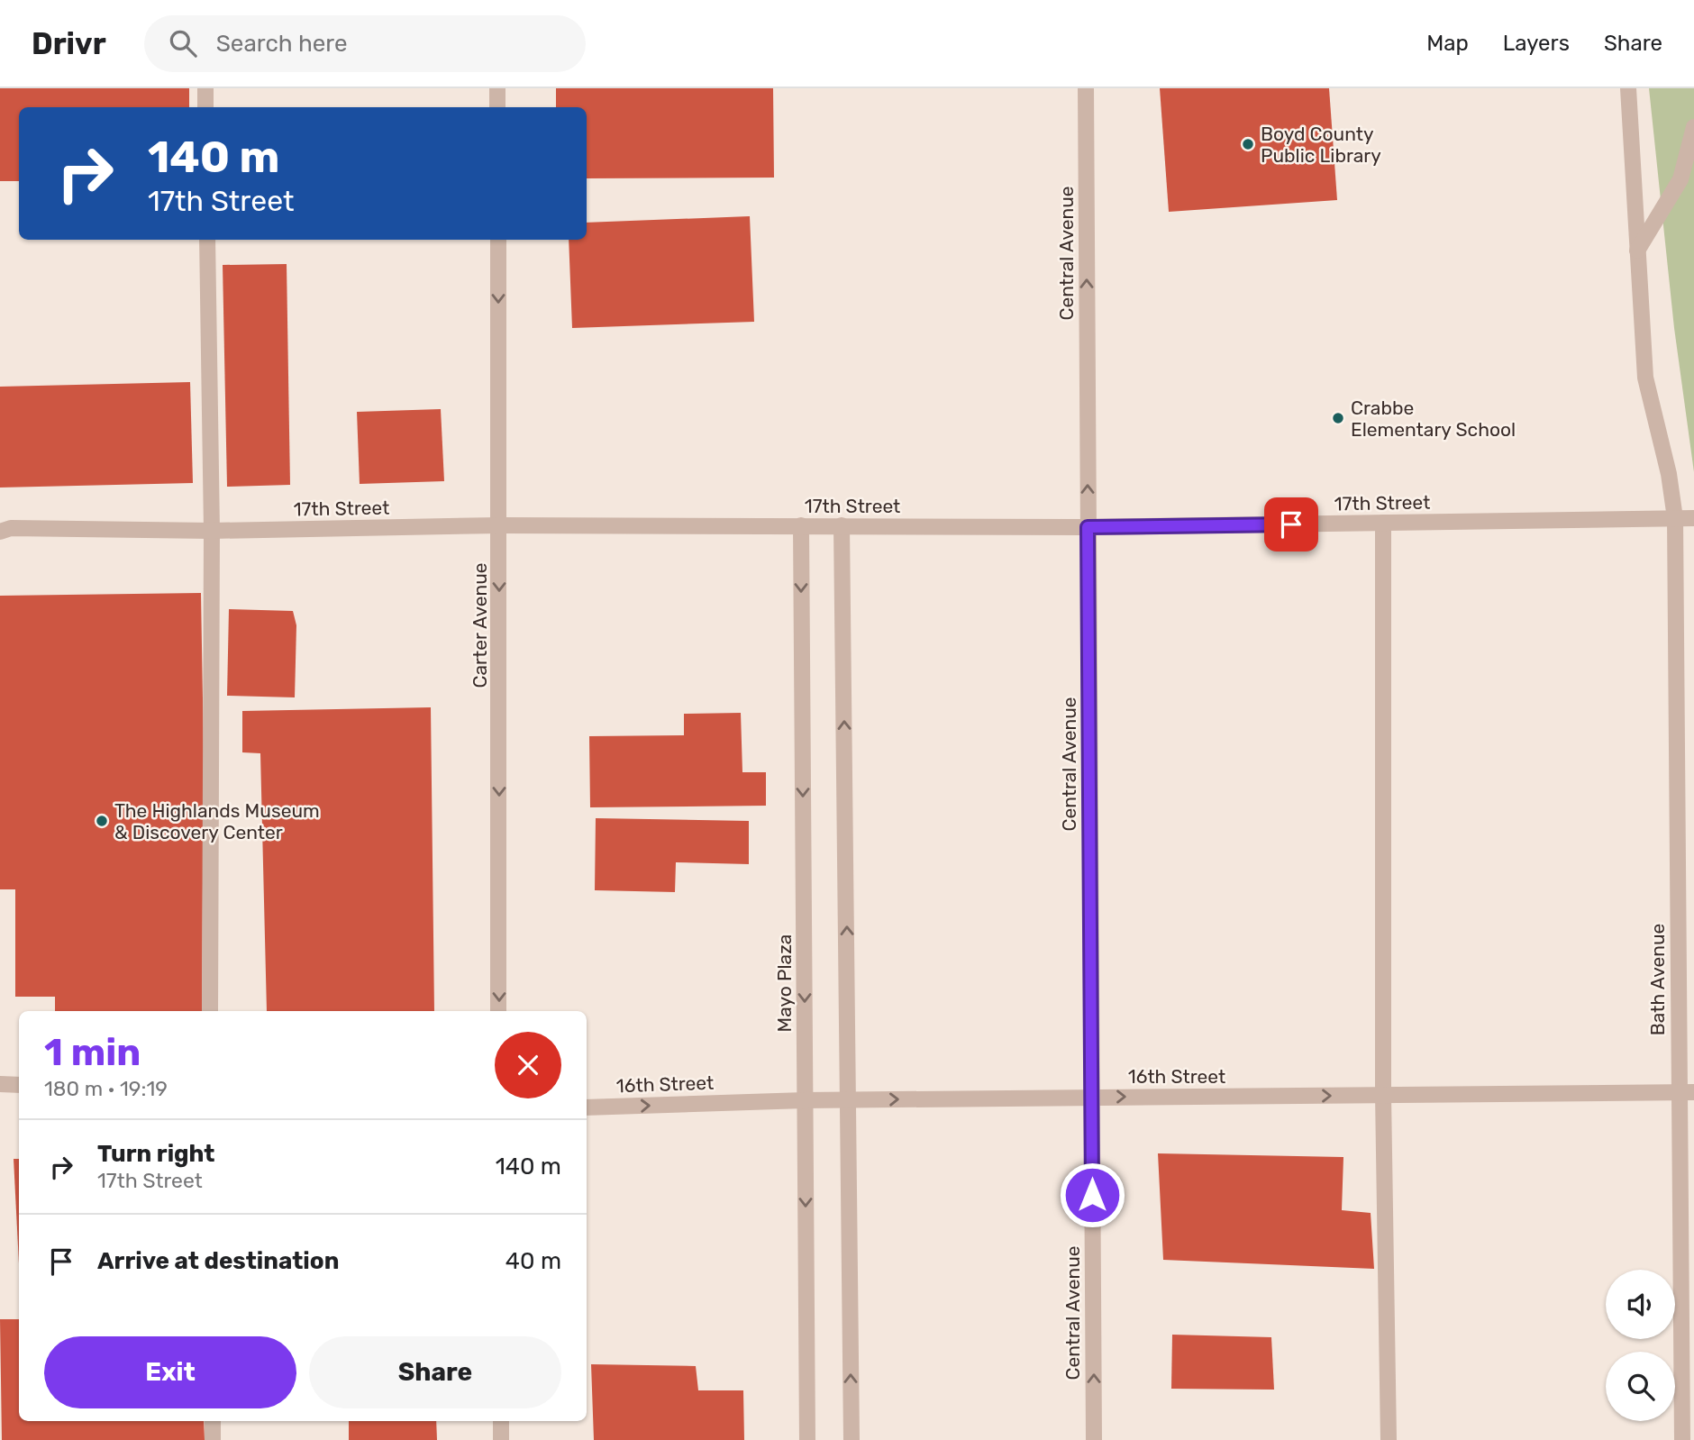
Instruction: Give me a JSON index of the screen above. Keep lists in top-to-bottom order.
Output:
{
  "streets": {
    "street": [
      "Central Avenue",
      "17th Street",
      "Carter Avenue",
      "Bath Avenue",
      "Mayo Plaza",
      "16th Street"
    ]
  },
  "crossings": [
    ["Central Avenue", "17th Street"],
    ["Central Avenue", "16th Street"],
    ["17th Street", "Carter Avenue"],
    ["17th Street", "Bath Avenue"],
    ["17th Street", "Mayo Plaza"],
    ["Bath Avenue", "16th Street"],
    ["Mayo Plaza", "16th Street"]
  ],
  "one_way": ["Central Avenue", "Carter Avenue", "16th Street"],
  "places": ["Boyd County Public Library", "Crabbe Elementary School", "The Highlands Museum & Discovery Center"],
  "page": {
    "header": "Drivr",
    "search": "Search here",
    "nav": ["Map", "Layers", "Share"],
    "turn": ["140 m", "17th Street"],
    "heading": ["1 min", "180 m · 19:19"],
    "list": [
      {
        "name": "Turn right",
        "note": "17th Street",
        "value": "140 m"
      },
      {
        "name": "Arrive at destination",
        "value": "40 m"
      }
    ],
    "buttons": ["Exit", "Share"]
  }
}
